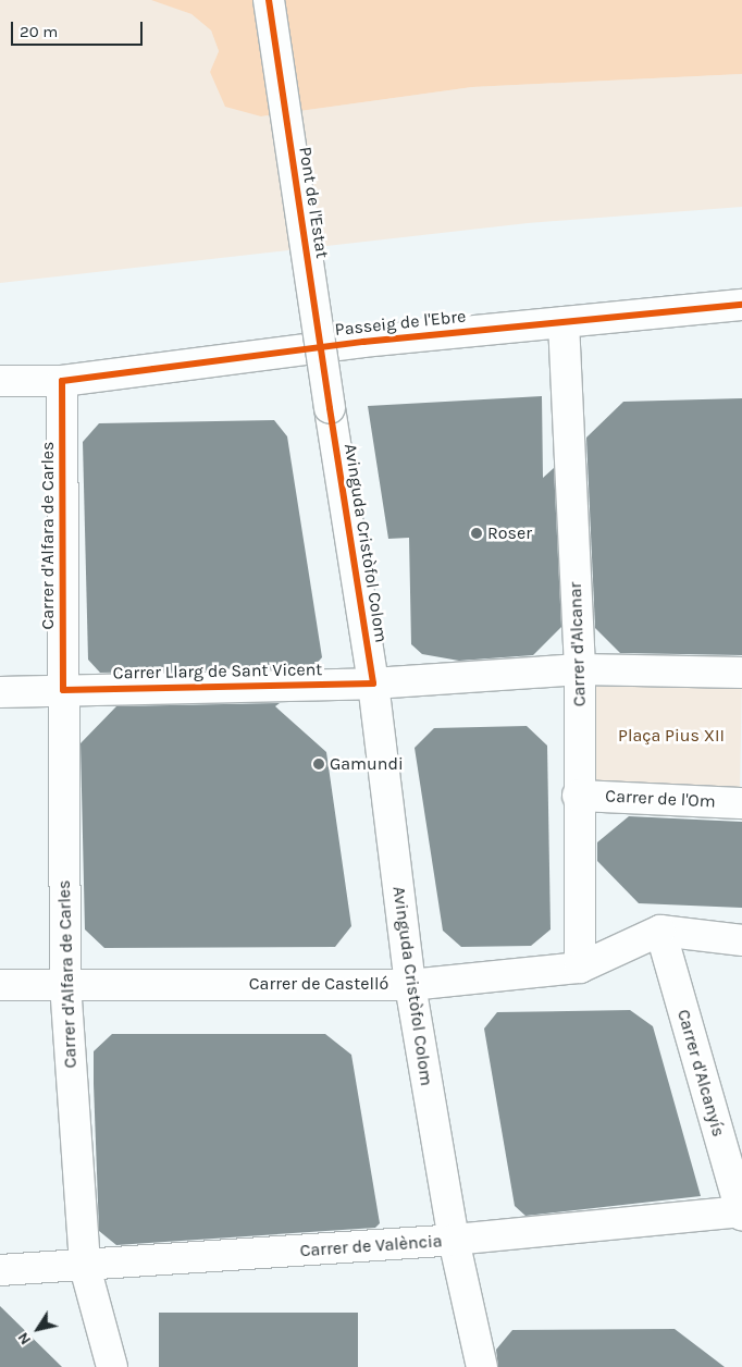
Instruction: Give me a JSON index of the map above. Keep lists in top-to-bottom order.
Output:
{
  "streets": {
    "street": [
      "Pont de l'Estat",
      "Passeig de l'Ebre",
      "Carrer d'Alfara de Carles",
      "Avinguda Cristòfol Colom",
      "Carrer d'Alcanar",
      "Carrer Llarg de Sant Vicent",
      "Carrer de l'Om",
      "Carrer de Castelló",
      "Carrer d'Alcanyís",
      "Carrer de València"
    ]
  },
  "crossings": [
    ["Pont de l'Estat", "Avinguda Cristòfol Colom"],
    ["Passeig de l'Ebre", "Carrer d'Alfara de Carles"],
    ["Passeig de l'Ebre", "Carrer d'Alcanar"],
    ["Carrer d'Alfara de Carles", "Carrer Llarg de Sant Vicent"],
    ["Carrer d'Alfara de Carles", "Carrer de Castelló"],
    ["Carrer d'Alfara de Carles", "Carrer de València"],
    ["Avinguda Cristòfol Colom", "Carrer Llarg de Sant Vicent"],
    ["Avinguda Cristòfol Colom", "Carrer de Castelló"],
    ["Avinguda Cristòfol Colom", "Carrer de València"],
    ["Carrer d'Alcanar", "Carrer Llarg de Sant Vicent"],
    ["Carrer d'Alcanar", "Carrer de l'Om"],
    ["Carrer d'Alcanar", "Carrer de Castelló"],
    ["Carrer de Castelló", "Carrer d'Alcanyís"],
    ["Carrer d'Alcanyís", "Carrer de València"]
  ],
  "parks": ["Plaça Pius XII"],
  "places": ["Roser", "Gamundi"],
  "scale_bar": "20 m",
  "north": "bottom left"
}
